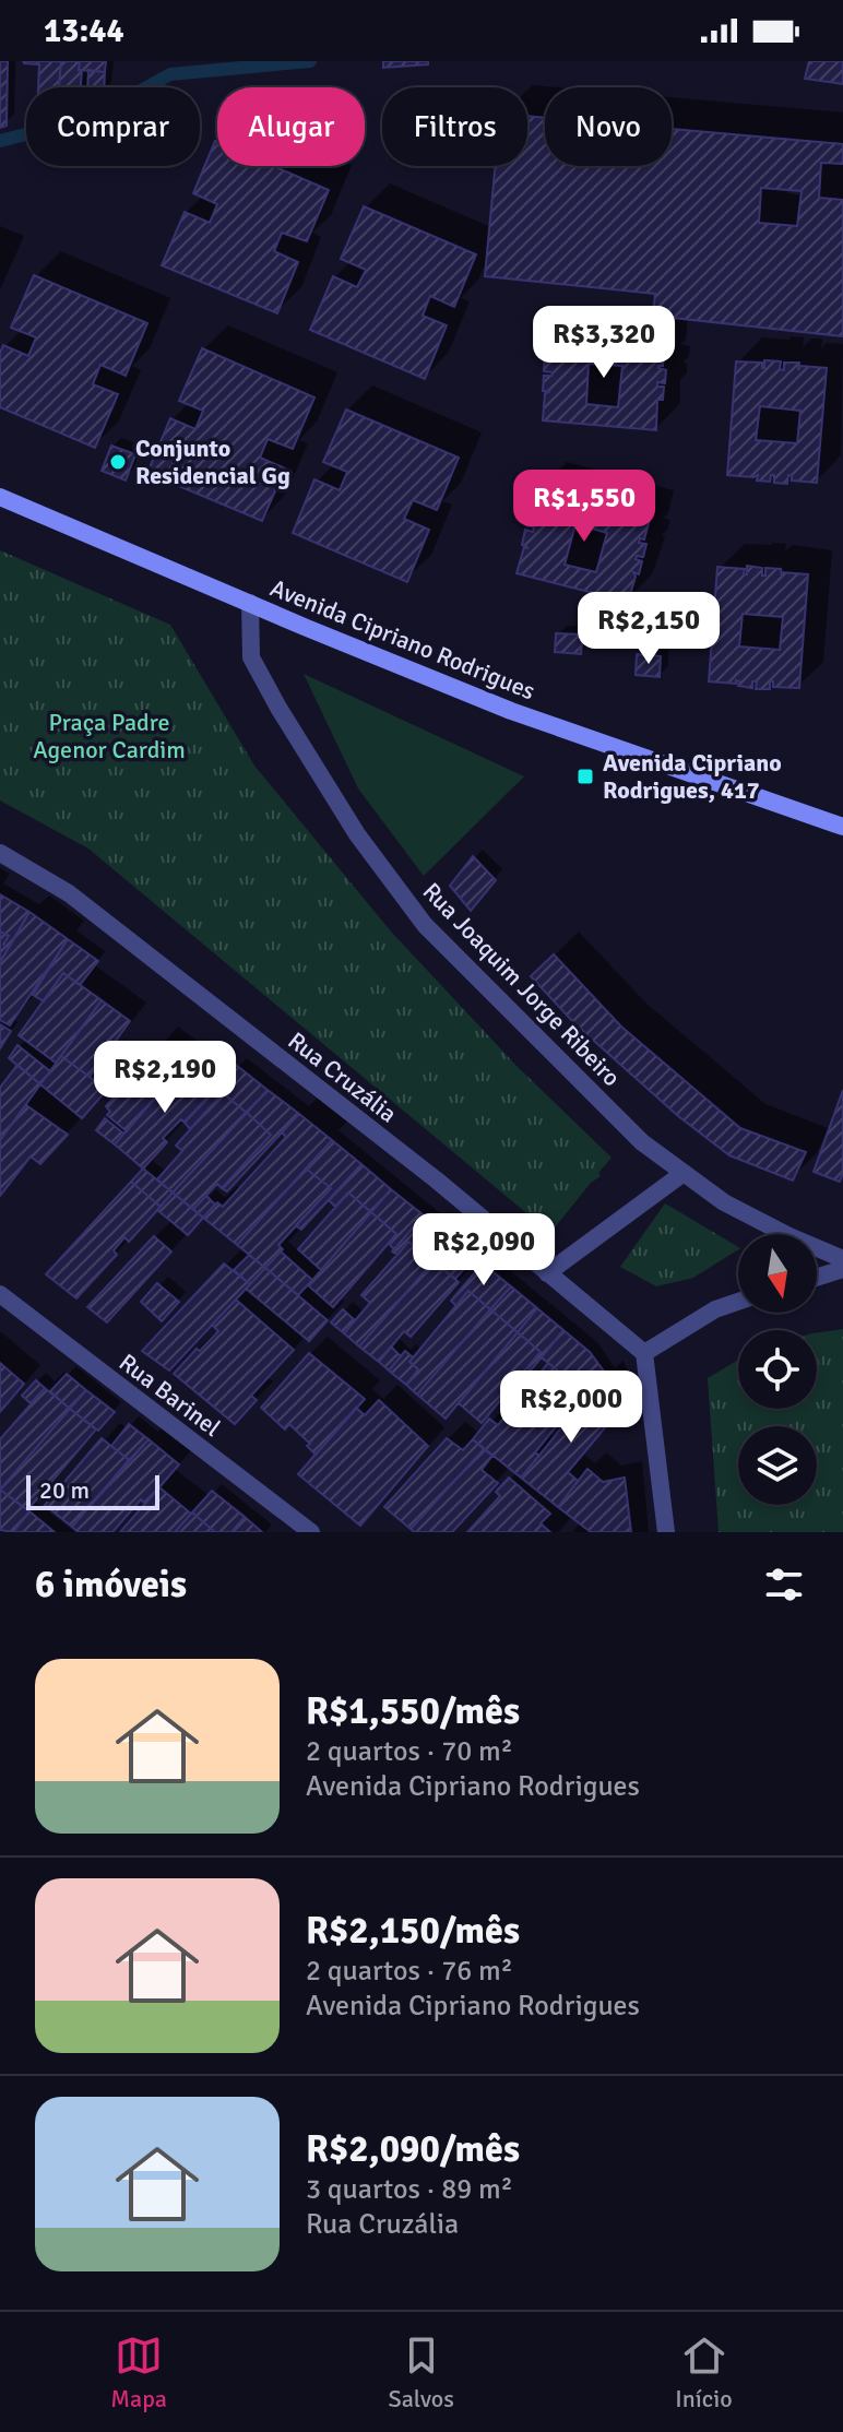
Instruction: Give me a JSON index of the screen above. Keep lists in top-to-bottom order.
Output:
{
  "streets": {
    "main road": ["Avenida Cipriano Rodrigues"],
    "street": ["Rua Joaquim Jorge Ribeiro", "Rua Cruzália", "Rua Barinel"]
  },
  "crossings": [
    ["Avenida Cipriano Rodrigues", "Rua Joaquim Jorge Ribeiro"]
  ],
  "parks": ["Praça Padre Agenor Cardim"],
  "places": {
    "other": ["Conjunto Residencial Gg"],
    "transit": ["Avenida Cipriano Rodrigues, 417"]
  },
  "scale_bar": "20 m",
  "north": "bottom",
  "page": {
    "status": "13:44",
    "chip": [
      "Comprar",
      "Alugar",
      "Filtros",
      "Novo"
    ],
    "price": [
      "R$3,320",
      "R$1,550",
      "R$2,150",
      "R$2,190",
      "R$2,090",
      "R$2,000"
    ],
    "scale": "20 m",
    "heading": "6 imóveis",
    "list": [
      {
        "name": "R$1,550/mês",
        "note": "2 quartos · 70 m² · Avenida Cipriano Rodrigues"
      },
      {
        "name": "R$2,150/mês",
        "note": "2 quartos · 76 m² · Avenida Cipriano Rodrigues"
      },
      {
        "name": "R$2,090/mês",
        "note": "3 quartos · 89 m² · Rua Cruzália"
      }
    ],
    "tabs": ["Mapa", "Salvos", "Início"]
  }
}
